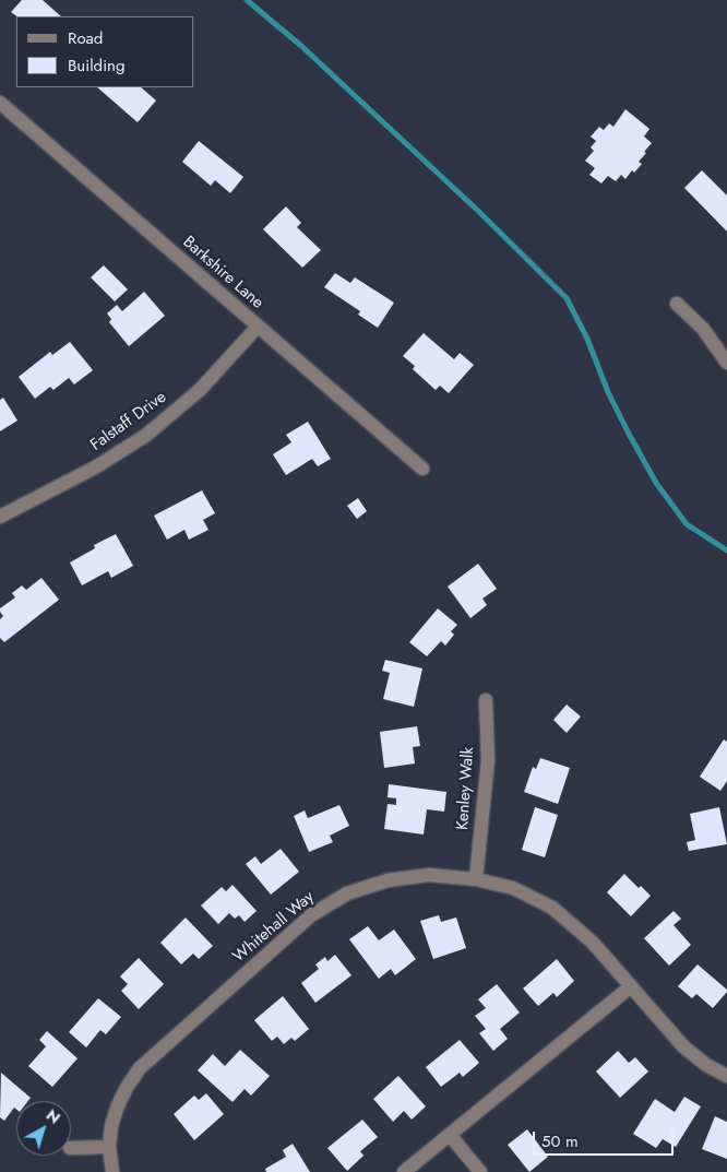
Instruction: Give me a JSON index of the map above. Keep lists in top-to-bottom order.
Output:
{
  "streets": {
    "street": [
      "Barkshire Lane",
      "Falstaff Drive",
      "Kenley Walk",
      "Whitehall Way"
    ]
  },
  "crossings": [
    ["Barkshire Lane", "Falstaff Drive"],
    ["Kenley Walk", "Whitehall Way"]
  ],
  "legend": ["Road", "Building"],
  "scale_bar": "50 m",
  "north": "top right"
}
